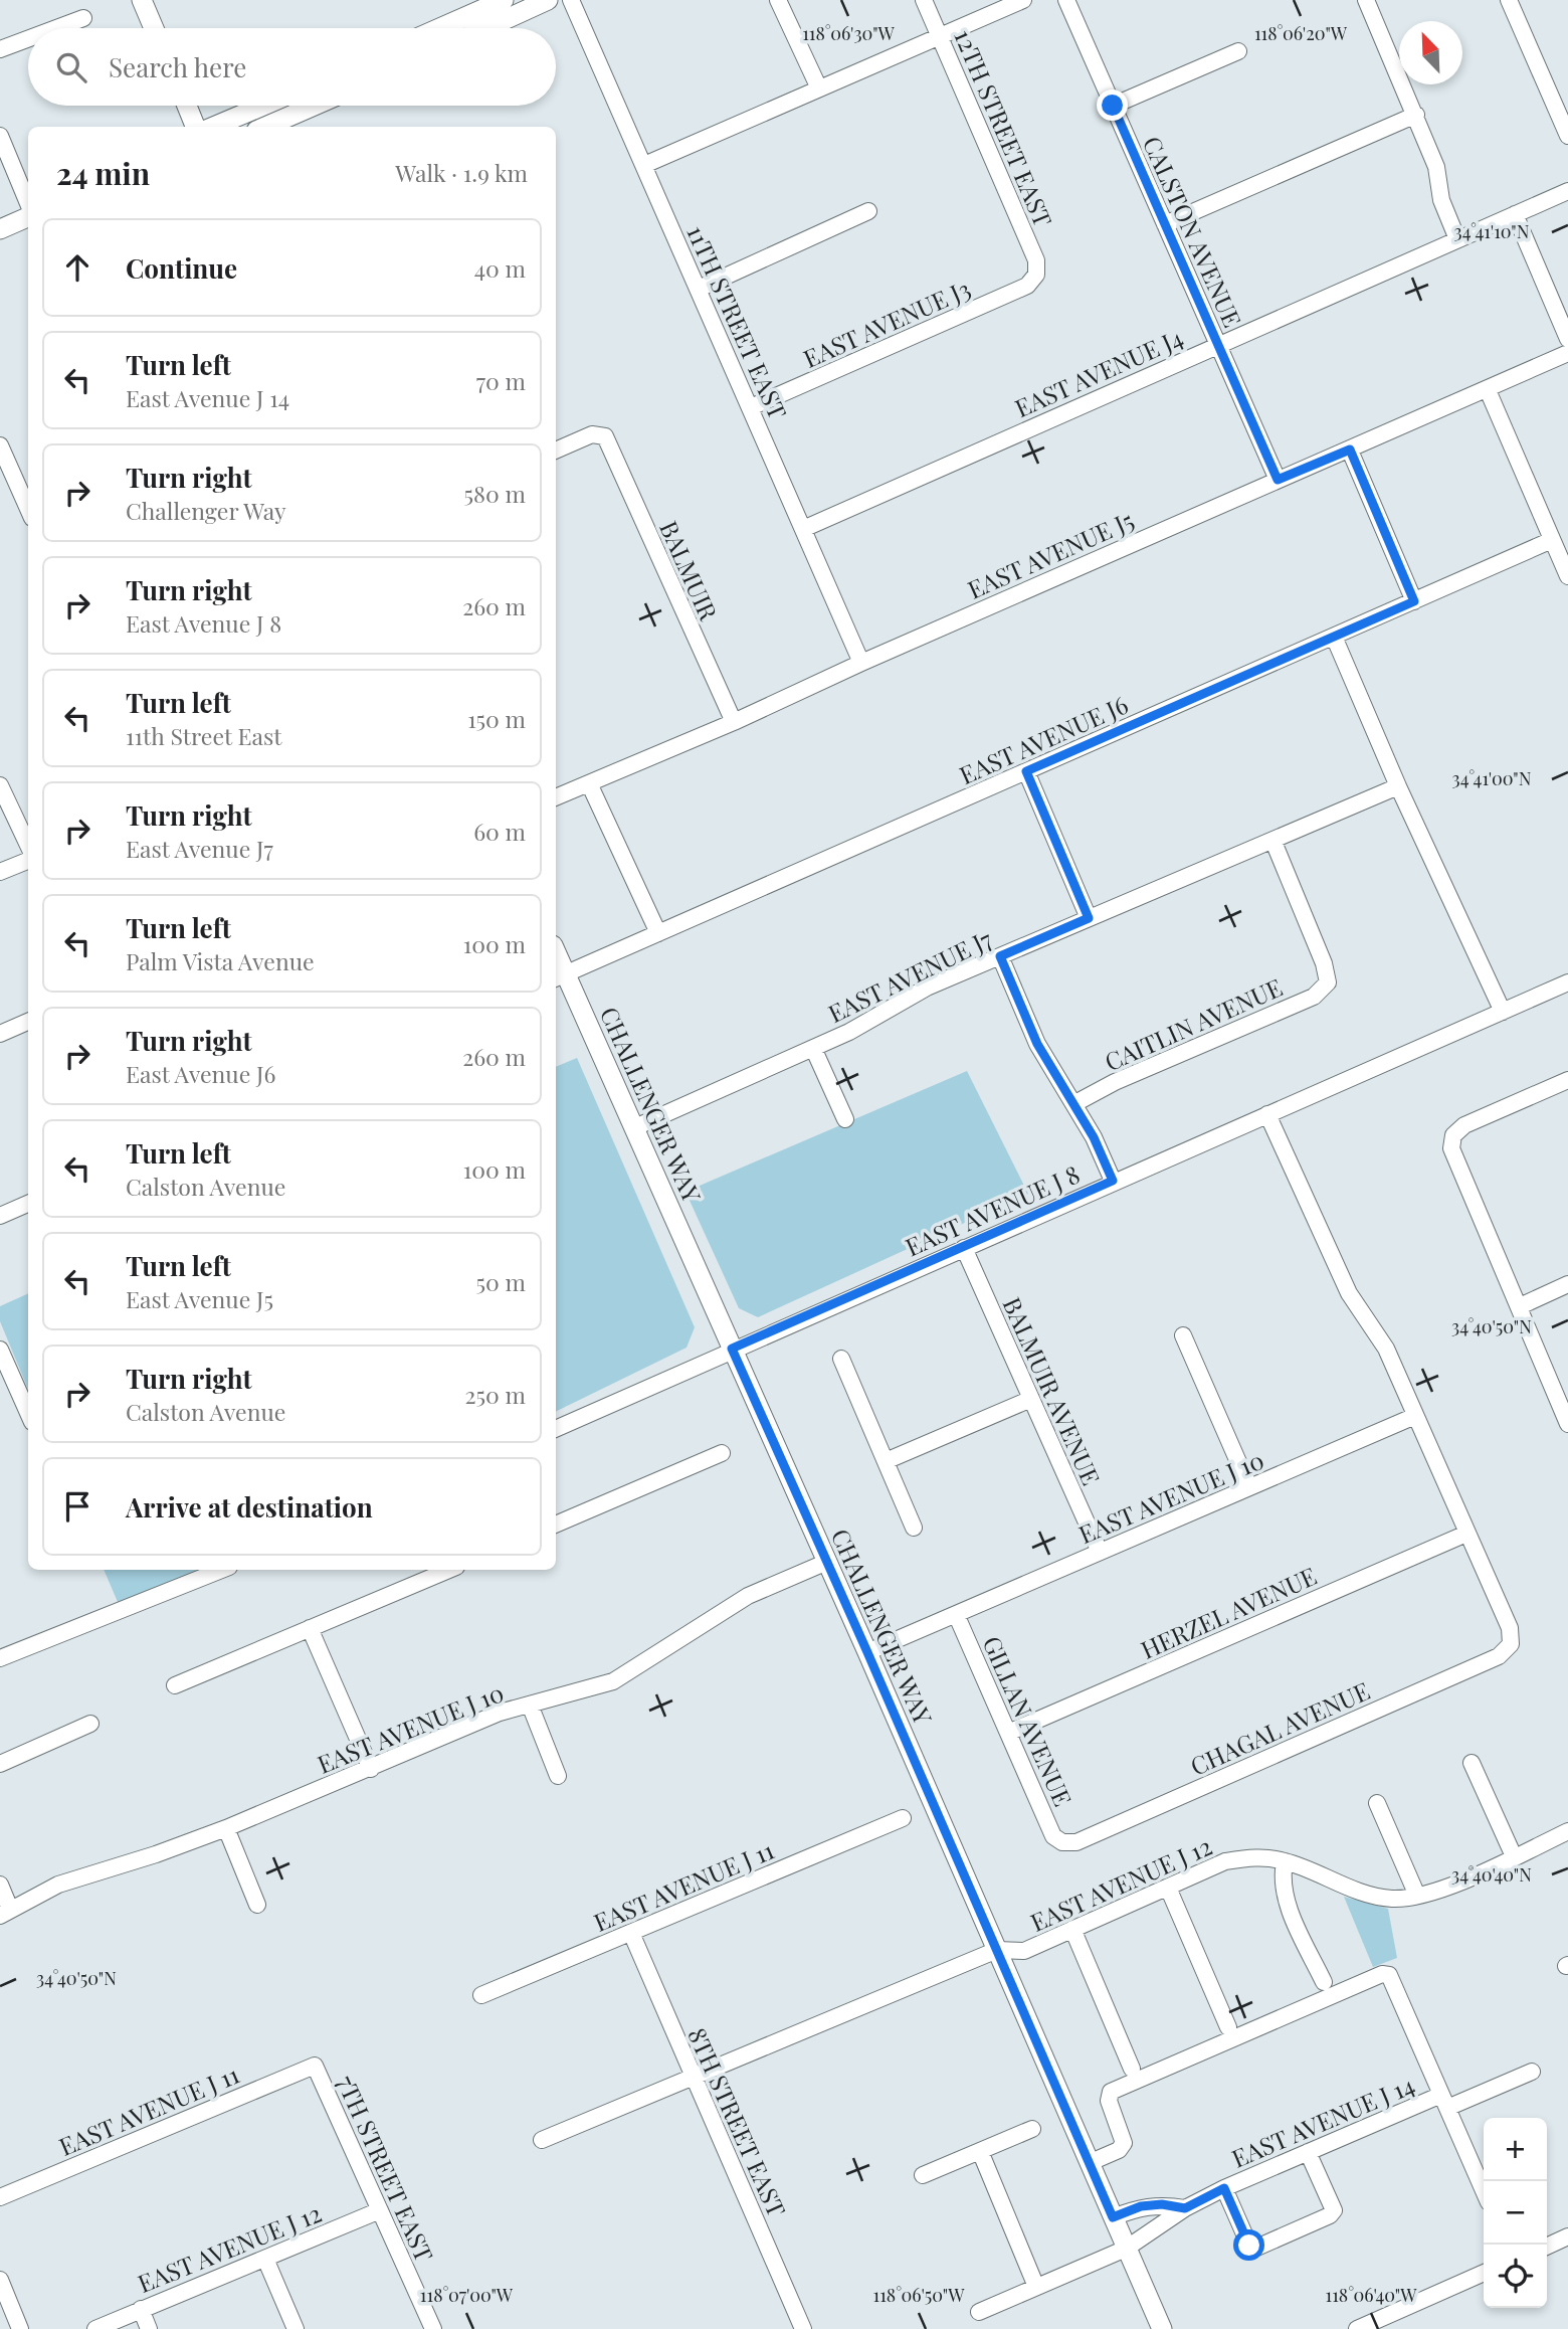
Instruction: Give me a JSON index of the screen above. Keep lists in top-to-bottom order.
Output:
{
  "streets": {
    "main road": ["CHALLENGER WAY"],
    "street": [
      "12TH STREET EAST",
      "CALSTON AVENUE",
      "11TH STREET EAST",
      "EAST AVENUE J3",
      "EAST AVENUE J4",
      "EAST AVENUE J5",
      "BALMUIR",
      "EAST AVENUE J6",
      "EAST AVENUE J7",
      "CAITLIN AVENUE",
      "EAST AVENUE J 8",
      "BALMUIR AVENUE",
      "EAST AVENUE J 10",
      "HERZEL AVENUE",
      "GILLAN AVENUE",
      "CHAGAL AVENUE",
      "EAST AVENUE J 12",
      "EAST AVENUE J 11",
      "EAST AVENUE J 14",
      "8TH STREET EAST",
      "7TH STREET EAST"
    ]
  },
  "crossings": [
    ["12TH STREET EAST", "EAST AVENUE J3"],
    ["CALSTON AVENUE", "EAST AVENUE J4"],
    ["CALSTON AVENUE", "EAST AVENUE J5"],
    ["11TH STREET EAST", "EAST AVENUE J3"],
    ["11TH STREET EAST", "EAST AVENUE J4"],
    ["11TH STREET EAST", "EAST AVENUE J5"],
    ["EAST AVENUE J5", "BALMUIR"],
    ["EAST AVENUE J6", "CHALLENGER WAY"],
    ["EAST AVENUE J7", "CAITLIN AVENUE"],
    ["EAST AVENUE J7", "CHALLENGER WAY"],
    ["CHALLENGER WAY", "EAST AVENUE J 8"],
    ["CHALLENGER WAY", "EAST AVENUE J 10"],
    ["CHALLENGER WAY", "EAST AVENUE J 12"],
    ["CHALLENGER WAY", "EAST AVENUE J 14"],
    ["EAST AVENUE J 8", "BALMUIR AVENUE"],
    ["BALMUIR AVENUE", "EAST AVENUE J 10"],
    ["EAST AVENUE J 10", "GILLAN AVENUE"],
    ["HERZEL AVENUE", "GILLAN AVENUE"],
    ["HERZEL AVENUE", "CHAGAL AVENUE"],
    ["GILLAN AVENUE", "CHAGAL AVENUE"],
    ["EAST AVENUE J 12", "8TH STREET EAST"],
    ["EAST AVENUE J 12", "7TH STREET EAST"],
    ["EAST AVENUE J 11", "8TH STREET EAST"],
    ["EAST AVENUE J 11", "7TH STREET EAST"]
  ],
  "north": "top left",
  "page": {
    "search": "Search here",
    "heading": ["24 min", "Walk · 1.9 km"],
    "list": [
      ["Continue", "40 m"],
      ["Turn left", "East Avenue J 14", "70 m"],
      ["Turn right", "Challenger Way", "580 m"],
      ["Turn right", "East Avenue J 8", "260 m"],
      ["Turn left", "11th Street East", "150 m"],
      ["Turn right", "East Avenue J7", "60 m"],
      ["Turn left", "Palm Vista Avenue", "100 m"],
      ["Turn right", "East Avenue J6", "260 m"],
      ["Turn left", "Calston Avenue", "100 m"],
      ["Turn left", "East Avenue J5", "50 m"],
      ["Turn right", "Calston Avenue", "250 m"],
      "Arrive at destination"
    ],
    "map_buttons": ["+", "−"]
  },
  "coordinates": [
    "118°06'30\"W",
    "118°06'20\"W",
    "34°41'10\"N",
    "34°41'00\"N",
    "34°40'50\"N",
    "34°40'40\"N",
    "118°07'00\"W",
    "118°06'50\"W",
    "118°06'40\"W"
  ]
}
